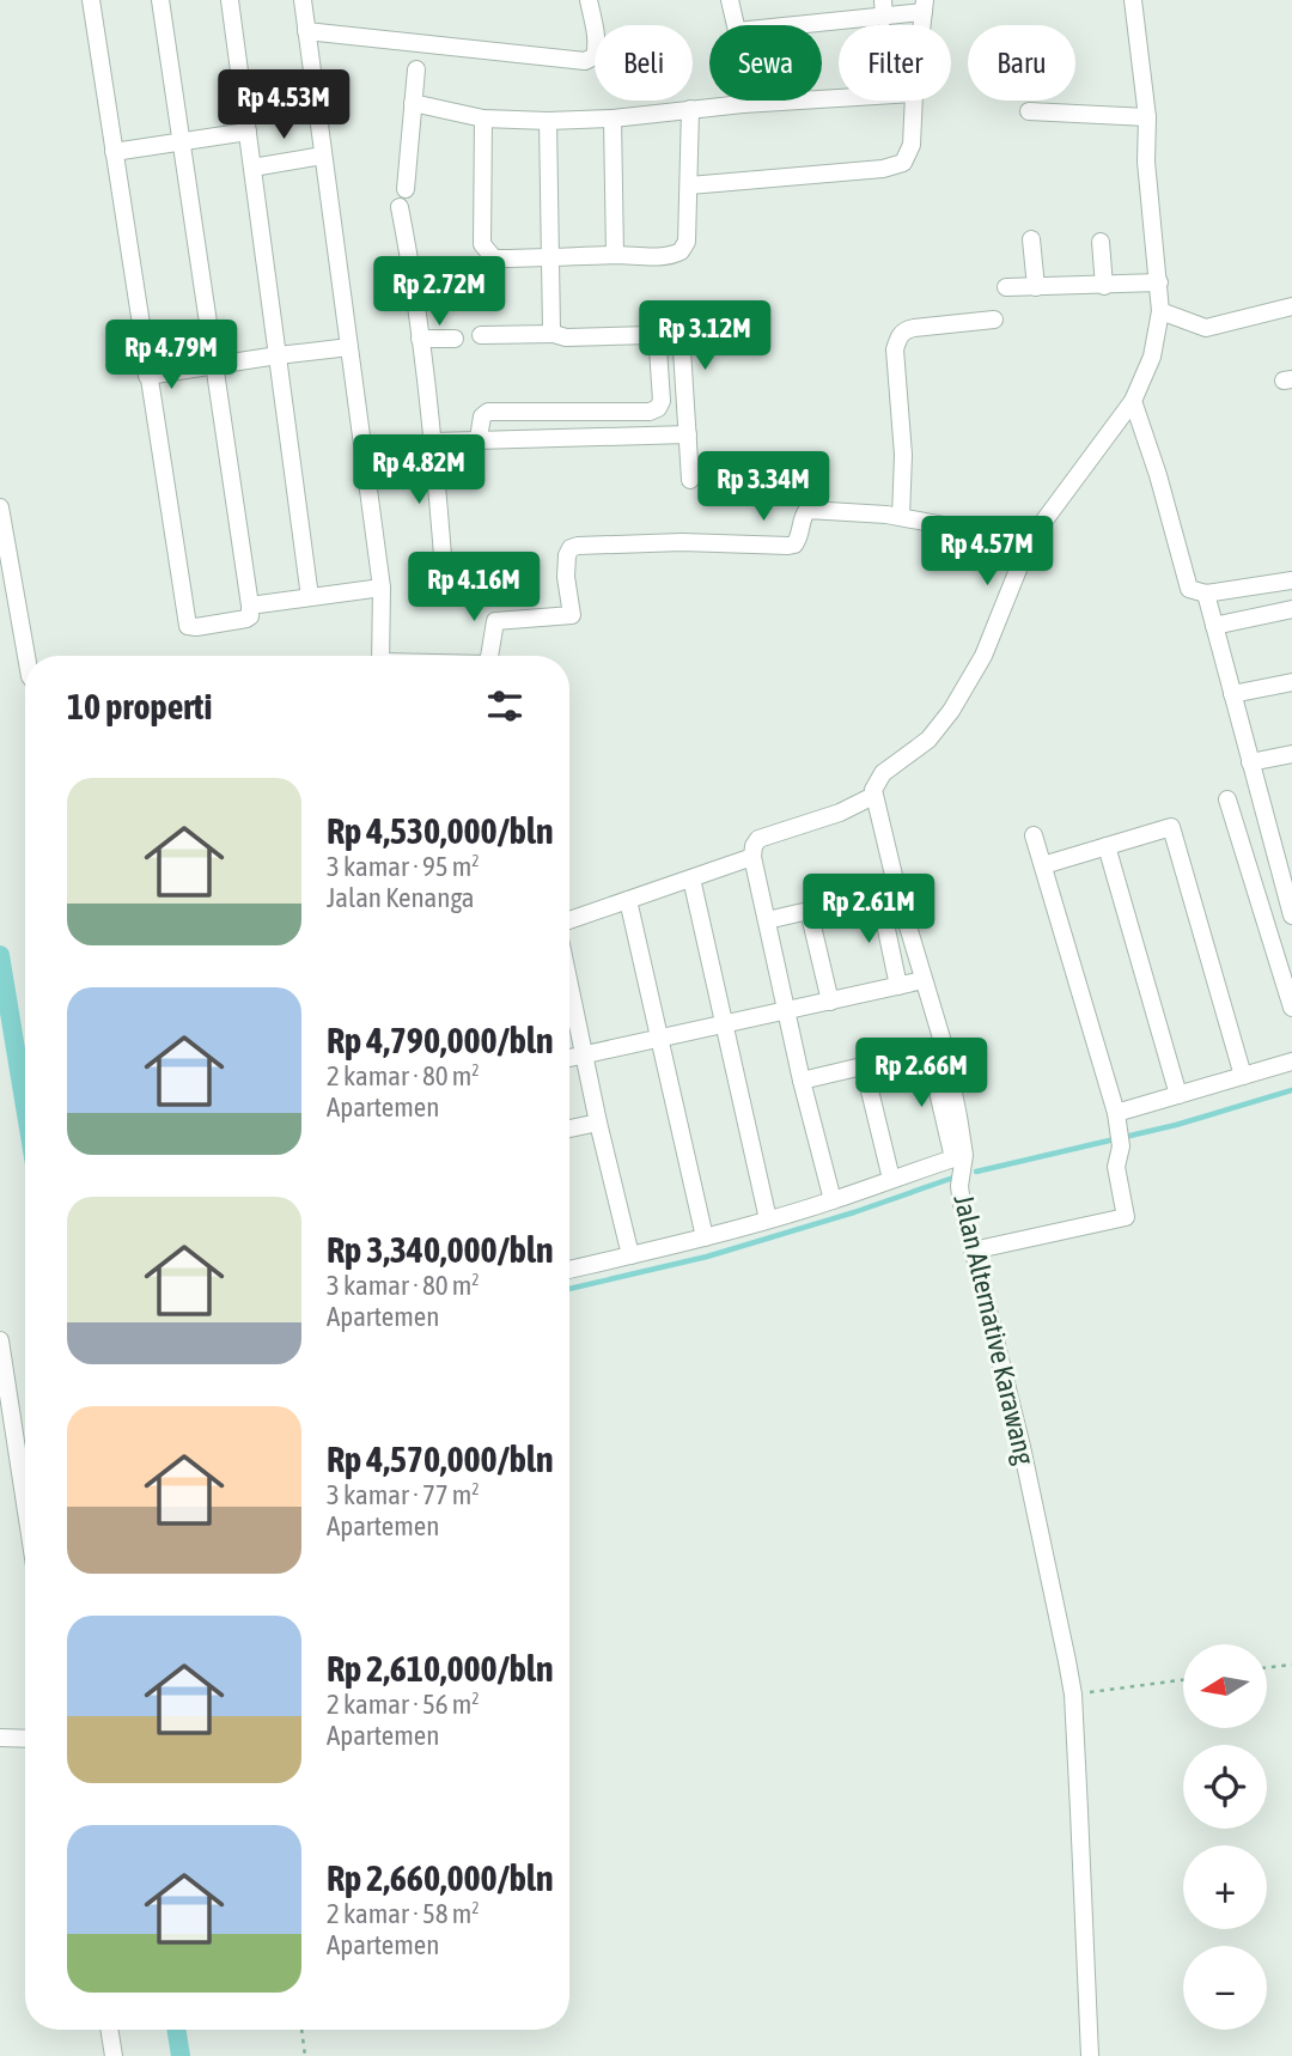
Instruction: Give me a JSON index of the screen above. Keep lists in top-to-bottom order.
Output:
{
  "streets": {
    "street": ["Jalan Alternative Karawang"]
  },
  "north": "left",
  "page": {
    "chip": [
      "Beli",
      "Sewa",
      "Filter",
      "Baru"
    ],
    "price": [
      "Rp 4.53M",
      "Rp 2.72M",
      "Rp 3.12M",
      "Rp 4.79M",
      "Rp 4.82M",
      "Rp 3.34M",
      "Rp 4.57M",
      "Rp 4.16M",
      "Rp 2.61M",
      "Rp 2.66M"
    ],
    "heading": "10 properti",
    "list": [
      {
        "name": "Rp 4,530,000/bln",
        "note": "3 kamar · 95 m² · Jalan Kenanga"
      },
      {
        "name": "Rp 4,790,000/bln",
        "note": "2 kamar · 80 m² · Apartemen"
      },
      {
        "name": "Rp 3,340,000/bln",
        "note": "3 kamar · 80 m² · Apartemen"
      },
      {
        "name": "Rp 4,570,000/bln",
        "note": "3 kamar · 77 m² · Apartemen"
      },
      {
        "name": "Rp 2,610,000/bln",
        "note": "2 kamar · 56 m² · Apartemen"
      },
      {
        "name": "Rp 2,660,000/bln",
        "note": "2 kamar · 58 m² · Apartemen"
      }
    ],
    "map_buttons": ["+", "−"]
  }
}
